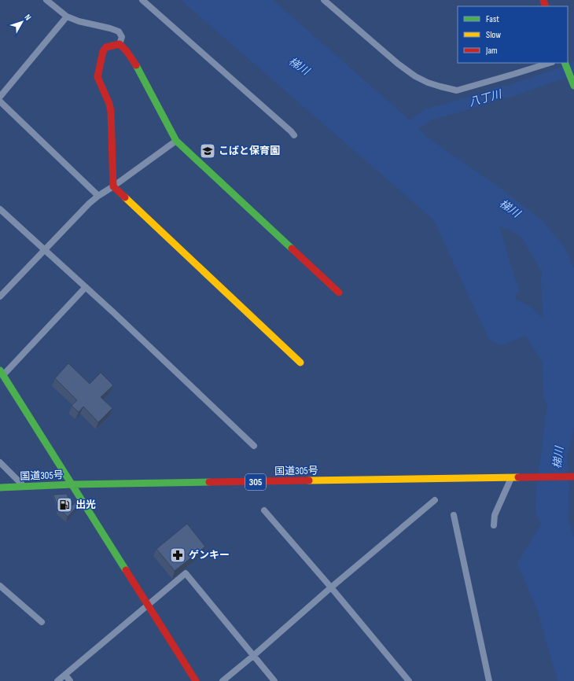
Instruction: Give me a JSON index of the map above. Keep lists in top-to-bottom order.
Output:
{
  "streets": {
    "main road": ["国道305号", "305"]
  },
  "water": ["梯川", "八丁川"],
  "places": {
    "school or university": ["こばと保育園"],
    "fuel station": ["出光"],
    "pharmacy": ["ゲンキー"]
  },
  "legend": ["Fast", "Slow", "Jam"],
  "north": "top right"
}
